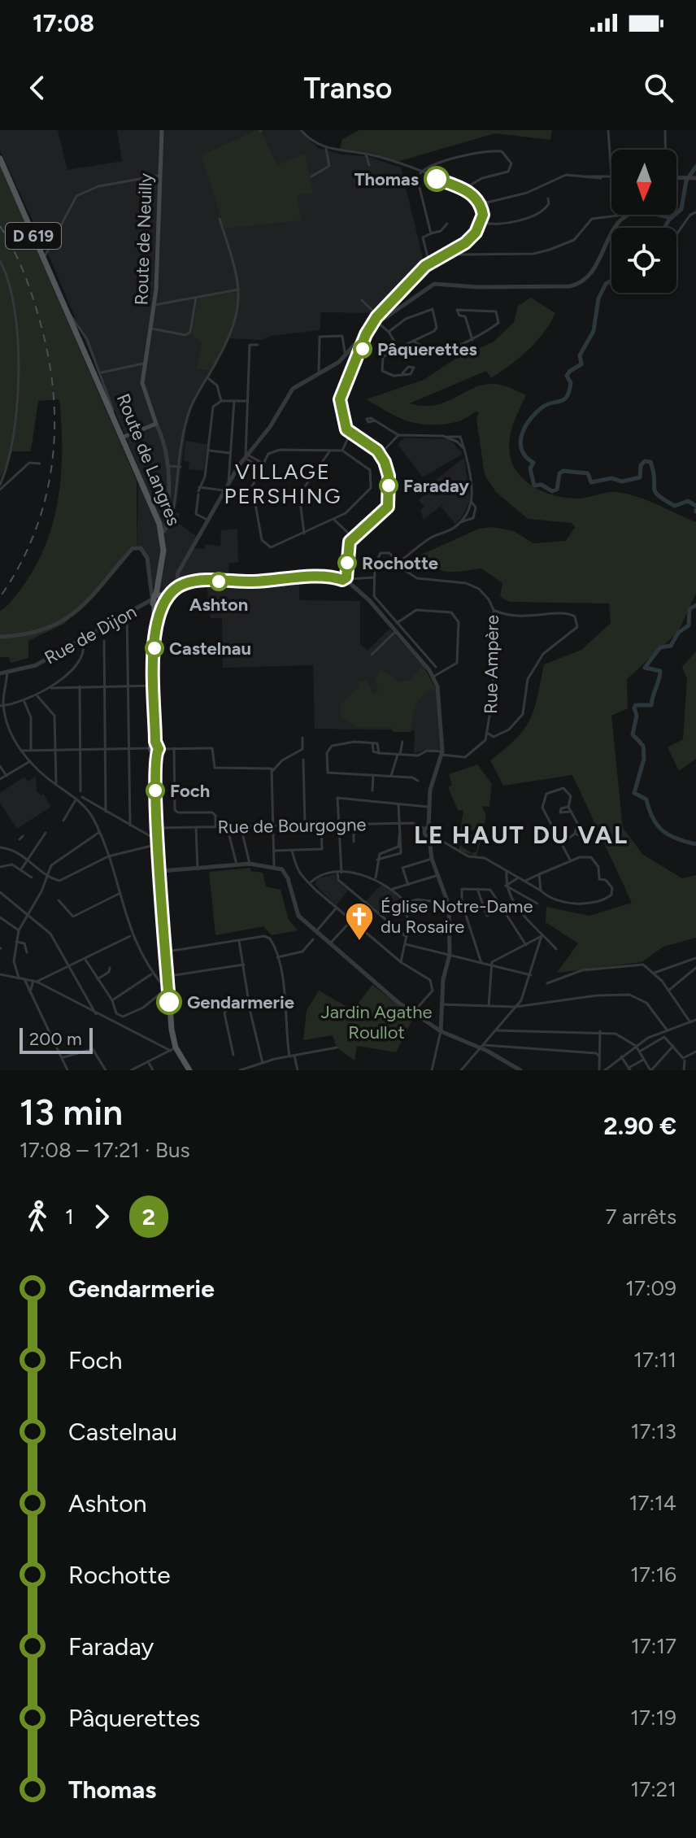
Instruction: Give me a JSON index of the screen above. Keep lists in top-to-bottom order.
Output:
{
  "streets": {
    "main road": ["D 619", "Route de Neuilly", "Route de Langres"],
    "street": ["Rue de Dijon", "Rue Ampère", "Rue de Bourgogne"]
  },
  "crossings": [
    ["D 619", "Route de Langres"],
    ["D 619", "Rue de Dijon"],
    ["D 619", "Rue de Bourgogne"],
    ["Route de Langres", "Rue de Dijon"]
  ],
  "districts": ["VILLAGE PERSHING", "LE HAUT DU VAL"],
  "parks": ["Jardin Agathe Roullot"],
  "places": {
    "other": [
      "Thomas",
      "Pâquerettes",
      "Faraday",
      "Rochotte",
      "Ashton",
      "Castelnau",
      "Foch",
      "Gendarmerie"
    ],
    "church": ["Église Notre-Dame du Rosaire"]
  },
  "lines": ["bus line 2"],
  "scale_bar": "200 m",
  "north": "bottom",
  "page": {
    "status": "17:08",
    "header": "Transo",
    "scale": "200 m",
    "heading": ["13 min", "17:08 – 17:21 · Bus", "2.90 €"],
    "legs": ["1", "2", "7 arrêts"],
    "list": [
      {
        "name": "Gendarmerie",
        "value": "17:09"
      },
      {
        "name": "Foch",
        "value": "17:11"
      },
      {
        "name": "Castelnau",
        "value": "17:13"
      },
      {
        "name": "Ashton",
        "value": "17:14"
      },
      {
        "name": "Rochotte",
        "value": "17:16"
      },
      {
        "name": "Faraday",
        "value": "17:17"
      },
      {
        "name": "Pâquerettes",
        "value": "17:19"
      },
      {
        "name": "Thomas",
        "value": "17:21"
      }
    ]
  }
}
